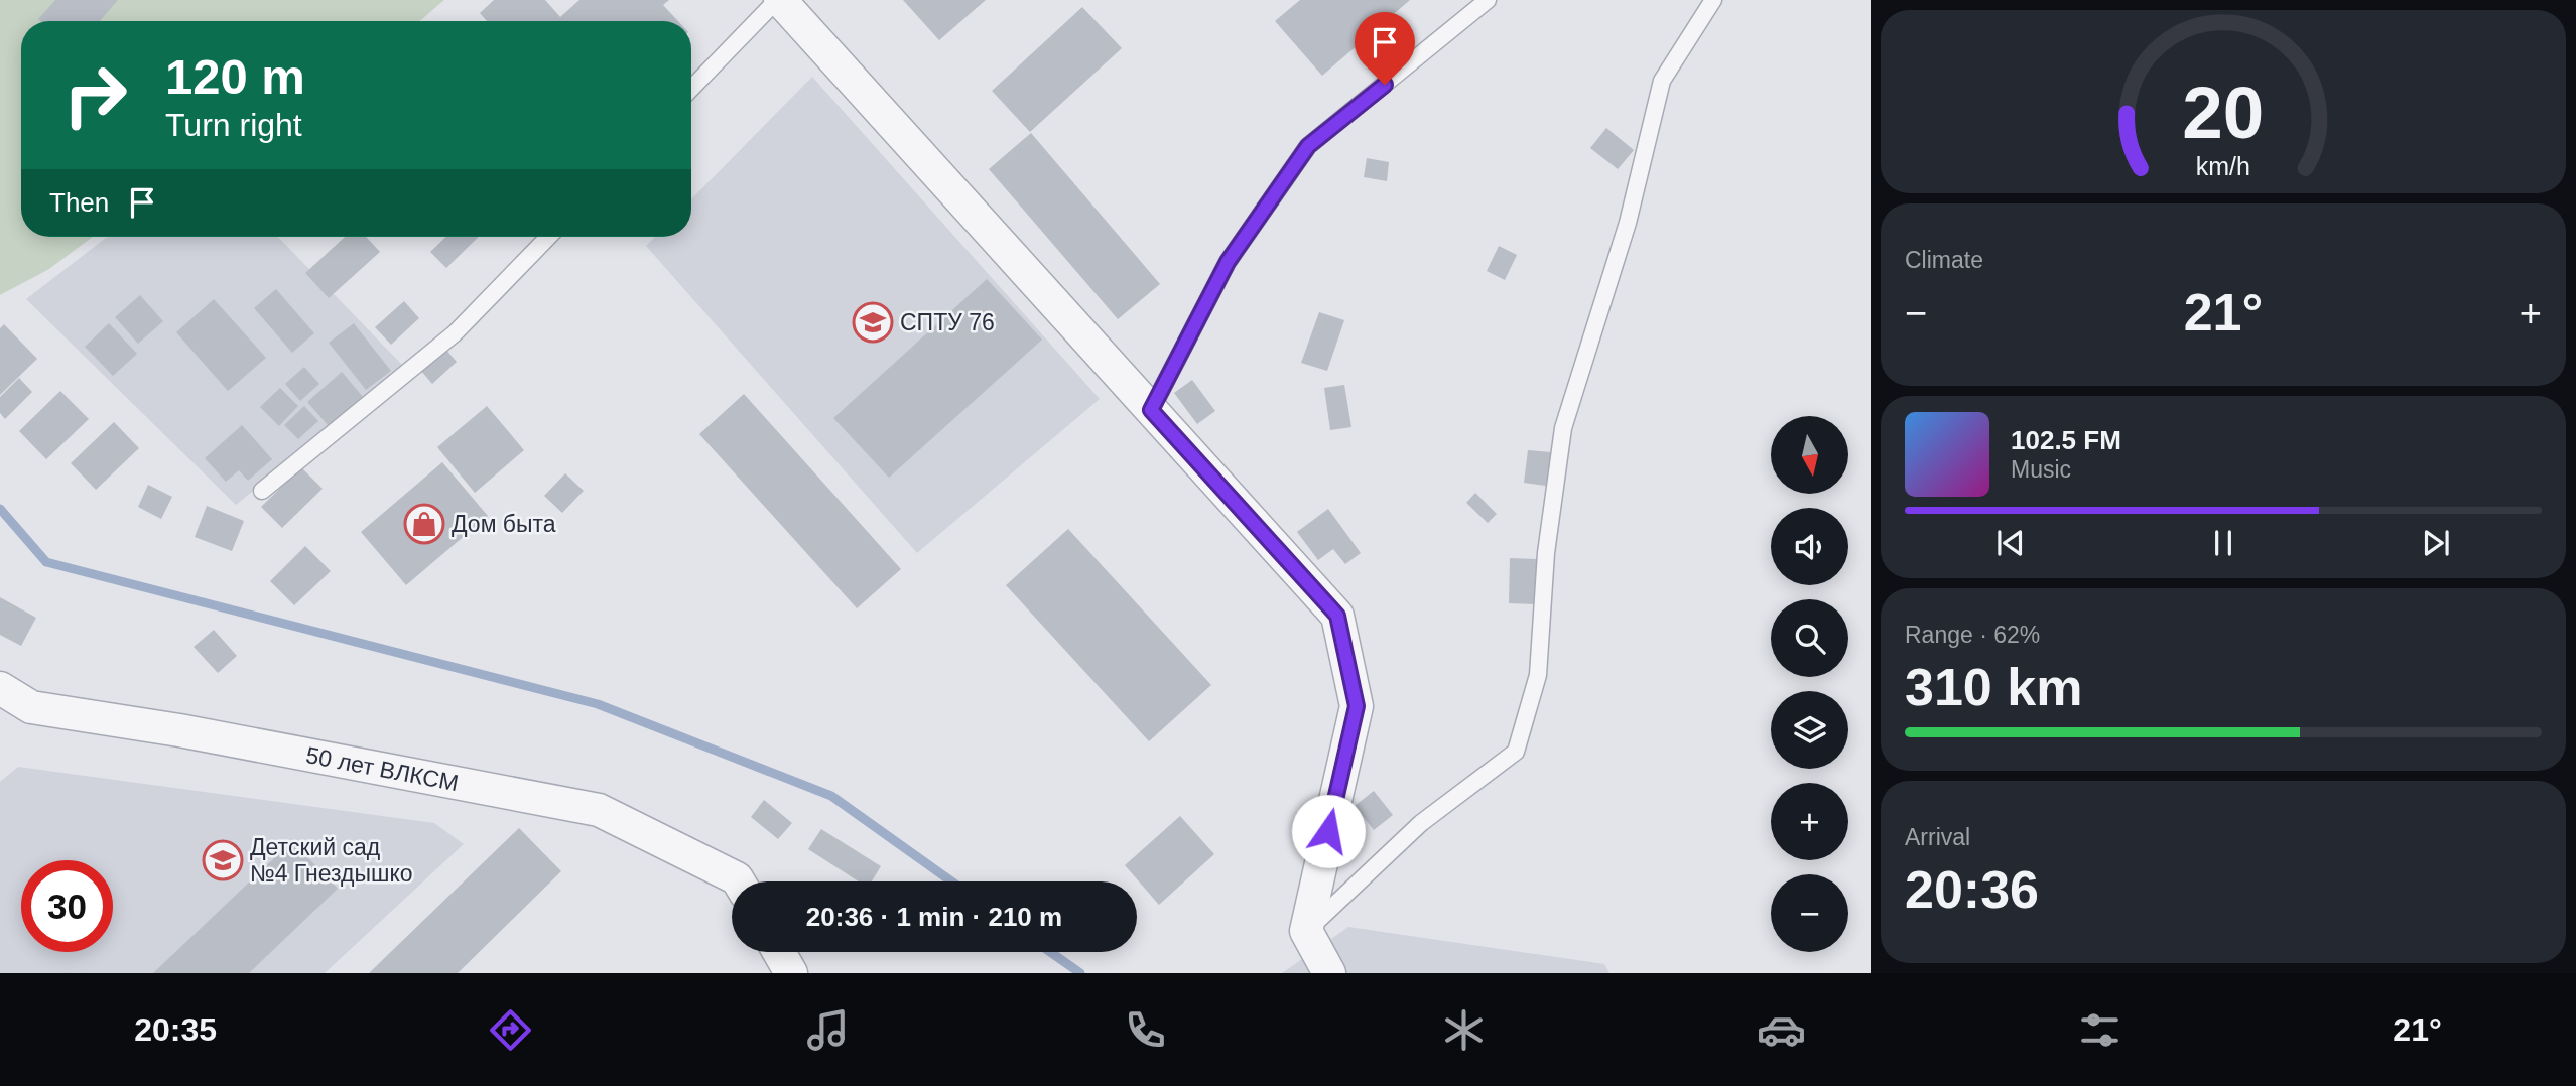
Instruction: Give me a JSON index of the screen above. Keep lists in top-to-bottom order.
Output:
{
  "streets": {
    "street": ["50 лет ВЛКСМ"]
  },
  "places": {
    "school or university": ["СПТУ 76", "Детский сад №4 Гнездышко"],
    "shop": ["Дом быта"]
  },
  "north": "bottom",
  "page": {
    "turn": ["120 m", "Turn right"],
    "then": "Then",
    "tile": [
      "Climate",
      ["Range · 62%", "310 km"],
      ["Arrival", "20:36"]
    ],
    "heat": ["−", "21°", "+"],
    "song": ["102.5 FM", "Music"],
    "map_buttons": ["+", "−"],
    "limit": "30",
    "trip": "20:36 · 1 min · 210 m",
    "tabs": ["20:35", "21°"],
    "gauge": ["20", "km/h"]
  }
}
